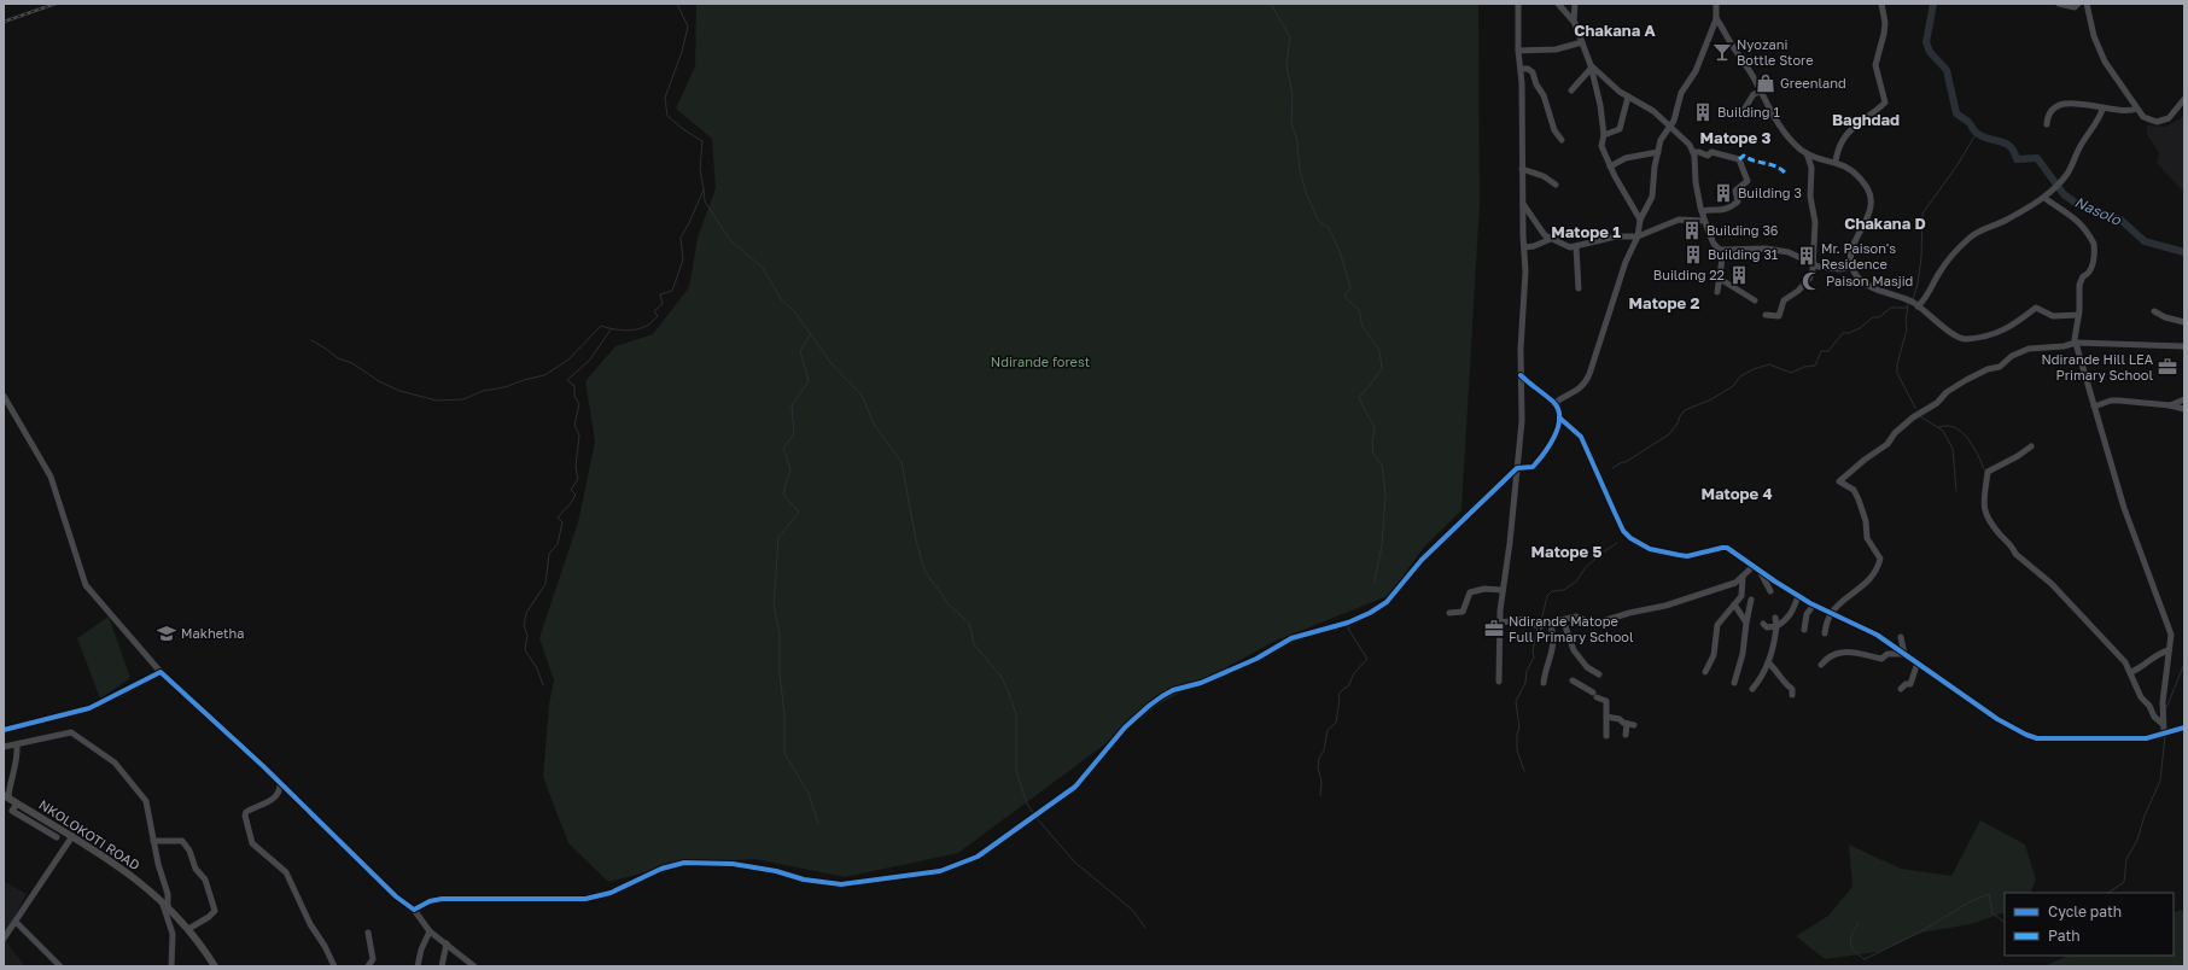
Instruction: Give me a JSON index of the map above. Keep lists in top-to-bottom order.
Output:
{
  "streets": {
    "main road": ["NKOLOKOTI ROAD"]
  },
  "districts": [
    "Chakana A",
    "Baghdad",
    "Matope 3",
    "Chakana D",
    "Matope 1",
    "Matope 2",
    "Matope 4",
    "Matope 5"
  ],
  "water": ["Nasolo"],
  "parks": ["Ndirande forest"],
  "places": {
    "bar": ["Nyozani Bottle Store"],
    "shop": ["Greenland"],
    "building": [
      "Building 1",
      "Building 3",
      "Building 36",
      "Building 31",
      "Mr. Paison's Residence",
      "Building 22"
    ],
    "mosque": ["Paison Masjid"],
    "office": ["Ndirande Hill LEA Primary School", "Ndirande Matope Full Primary School"],
    "school or university": ["Makhetha"]
  },
  "legend": ["Cycle path", "Path"]
}
